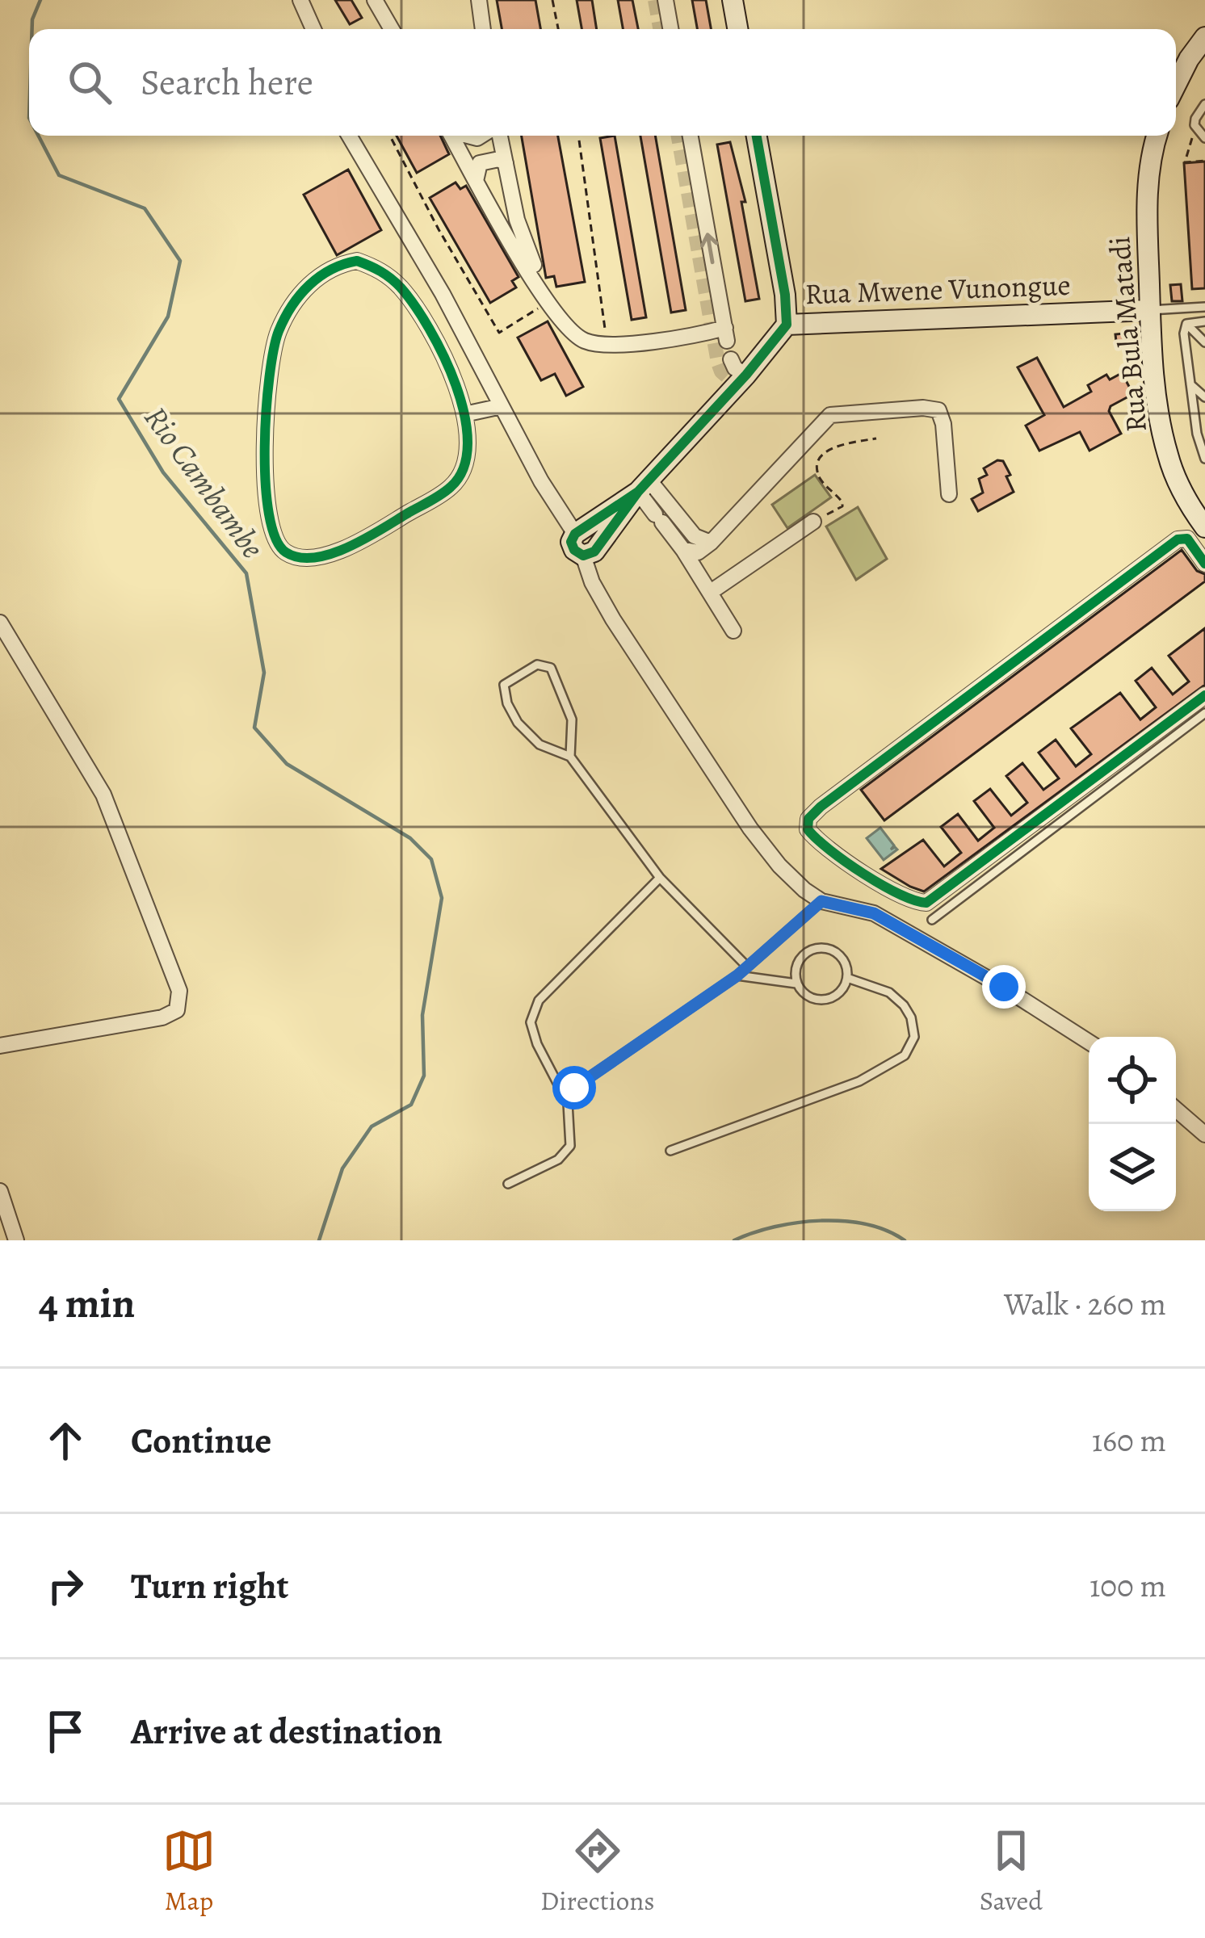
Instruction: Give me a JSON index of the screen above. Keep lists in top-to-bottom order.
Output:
{
  "streets": {
    "street": ["Rua Mwene Vunongue", "Rua Bula Matadi"]
  },
  "crossings": [
    ["Rua Mwene Vunongue", "Rua Bula Matadi"]
  ],
  "water": ["Rio Cambambe"],
  "page": {
    "search": "Search here",
    "heading": ["4 min", "Walk · 260 m"],
    "list": [
      ["Continue", "160 m"],
      ["Turn right", "100 m"],
      "Arrive at destination"
    ],
    "nav": ["Map", "Directions", "Saved"]
  }
}
